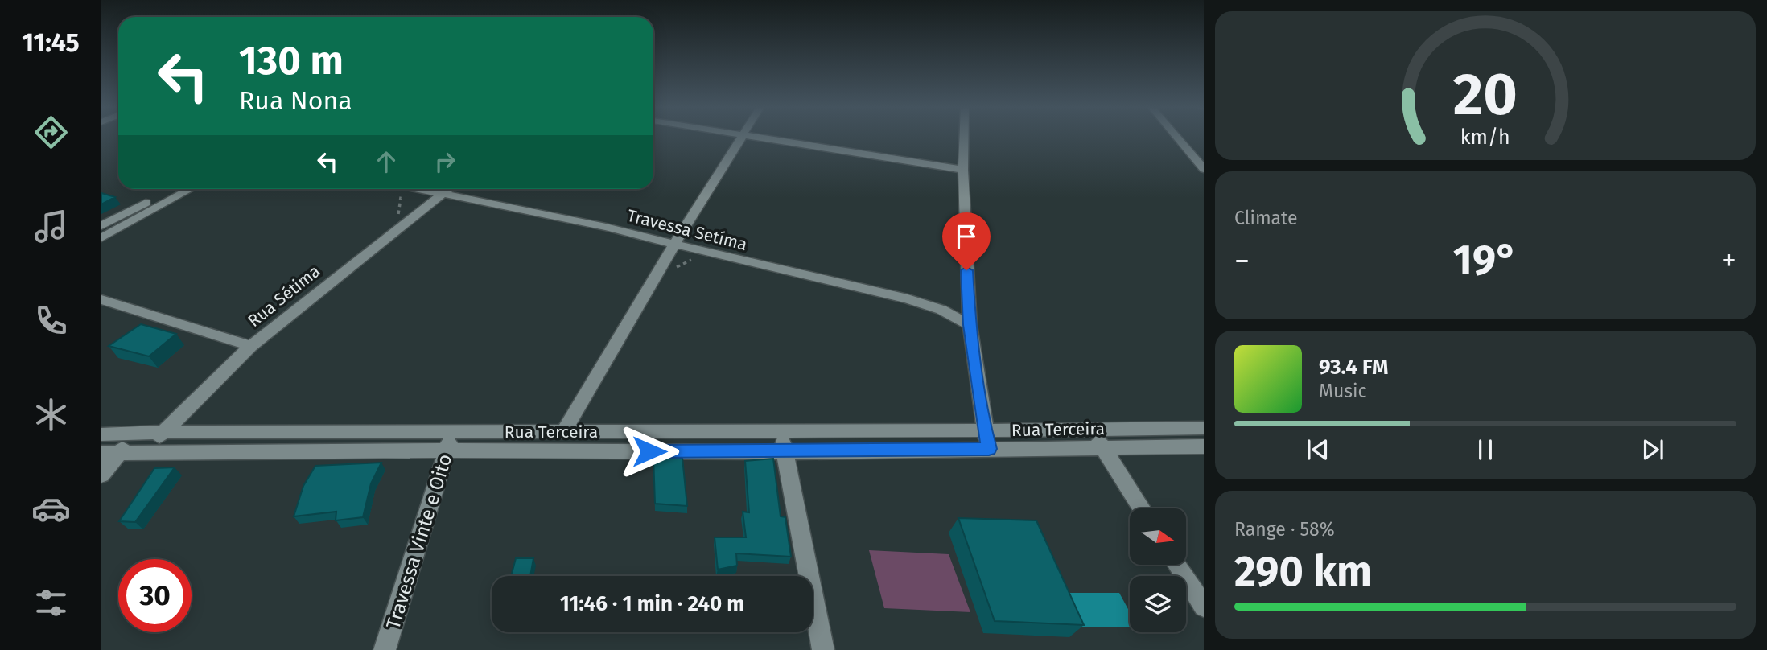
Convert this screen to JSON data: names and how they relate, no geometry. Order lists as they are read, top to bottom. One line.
{"streets":{"street":["Travessa Setíma","Rua Sétima","Rua Terceira","Travessa Vinte e Oito"]},"crossings":[["Travessa Setíma","Rua Sétima"],["Rua Sétima","Rua Terceira"],["Rua Terceira","Travessa Vinte e Oito"]],"north":"right","page":{"tabs":"11:45","turn":["130 m","Rua Nona"],"tile":["Climate",["Range · 58%","290 km"]],"heat":["−","19°","+"],"song":["93.4 FM","Music"],"limit":"30","trip":"11:46 · 1 min · 240 m","gauge":["20","km/h"]}}
